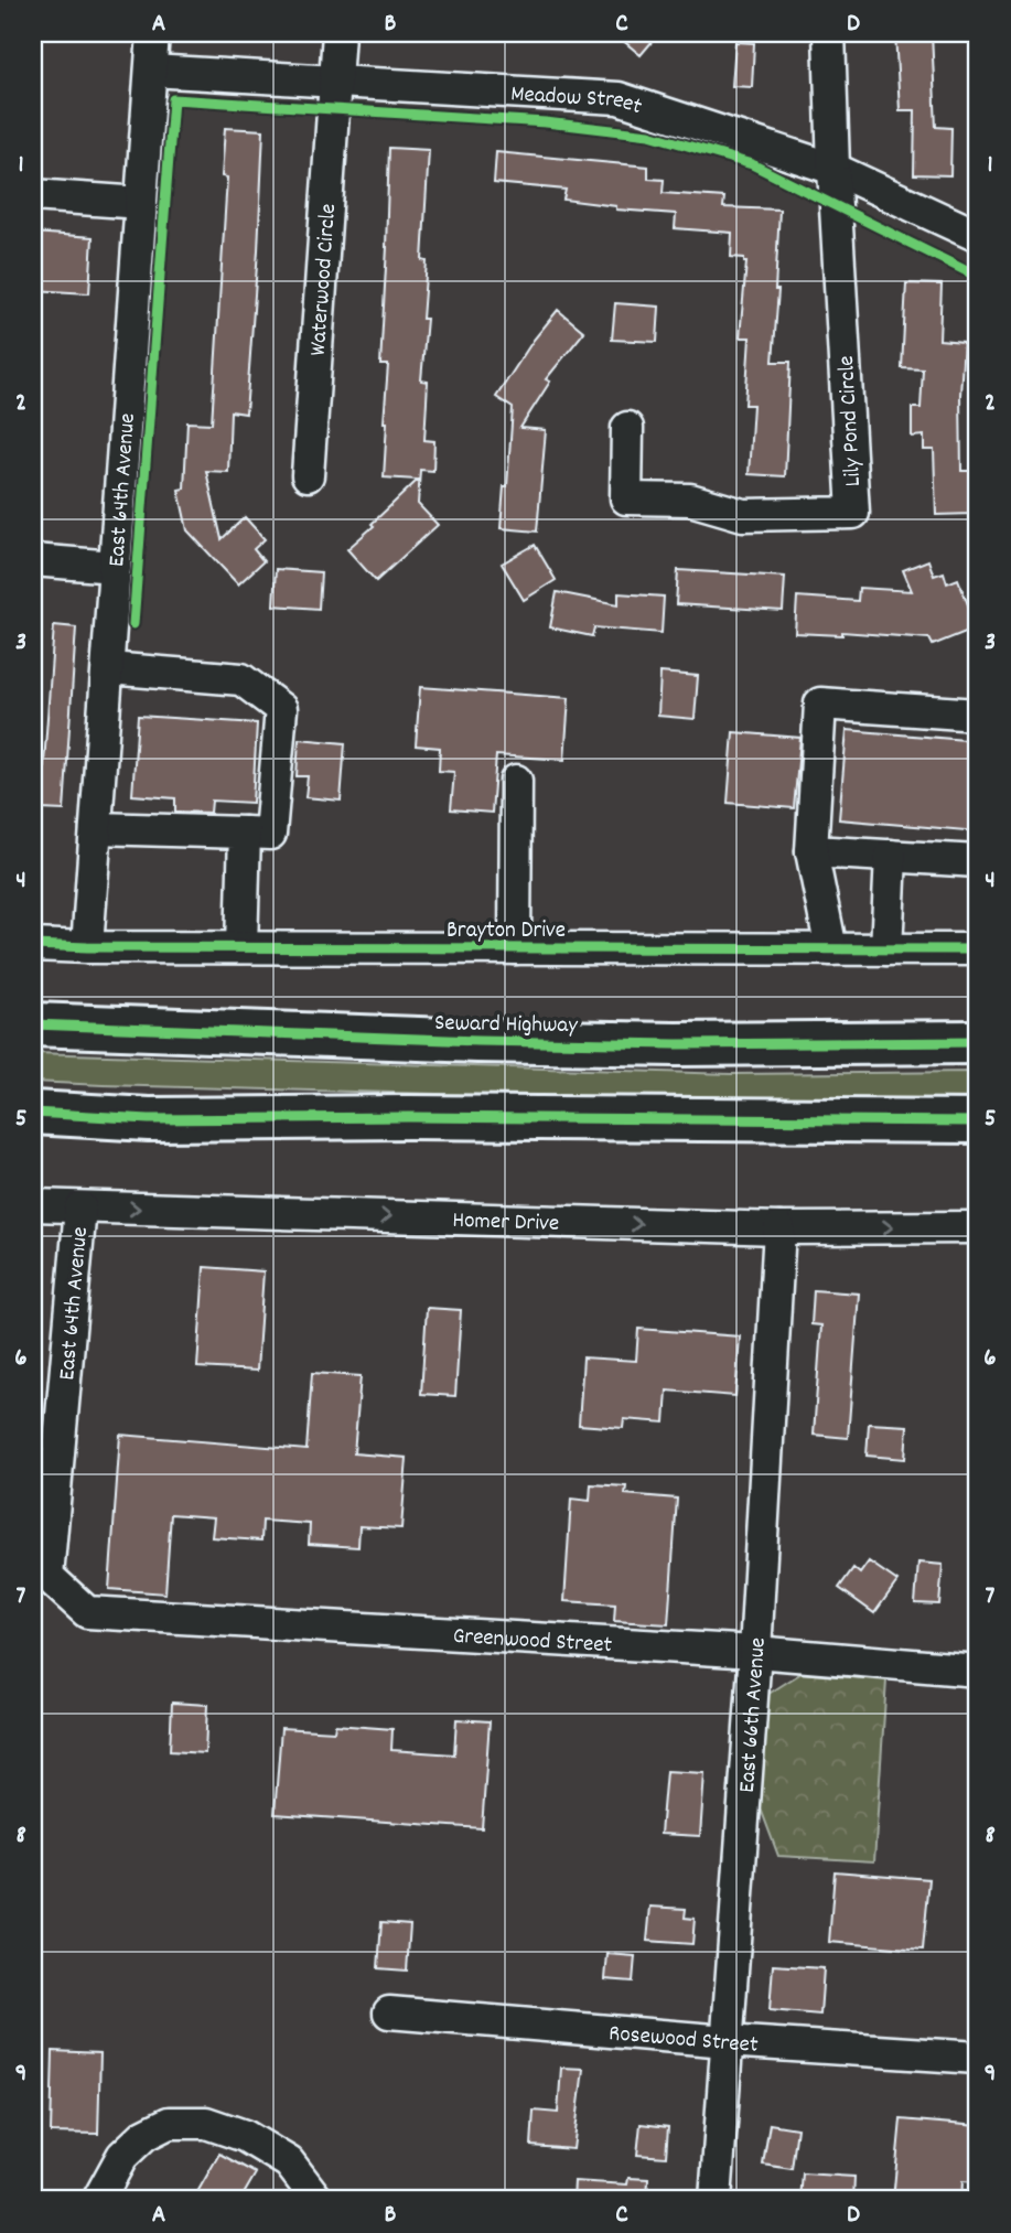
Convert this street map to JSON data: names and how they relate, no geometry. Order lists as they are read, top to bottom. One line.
{"streets":{"highway":["Seward Highway"],"street":["Meadow Street","Waterwood Circle","Lily Pond Circle","East 64th Avenue","Brayton Drive","Homer Drive","Greenwood Street","East 66th Avenue","Rosewood Street"]},"crossings":[["Meadow Street","Waterwood Circle"],["Meadow Street","Lily Pond Circle"],["Meadow Street","East 64th Avenue"],["East 64th Avenue","Brayton Drive"],["East 64th Avenue","Homer Drive"],["East 64th Avenue","Greenwood Street"],["Homer Drive","East 66th Avenue"],["Greenwood Street","East 66th Avenue"],["East 66th Avenue","Rosewood Street"]],"one_way":["Homer Drive"],"grid":{"columns":["A","B","C","D"],"rows":["1","2","3","4","5","6","7","8","9"]}}
